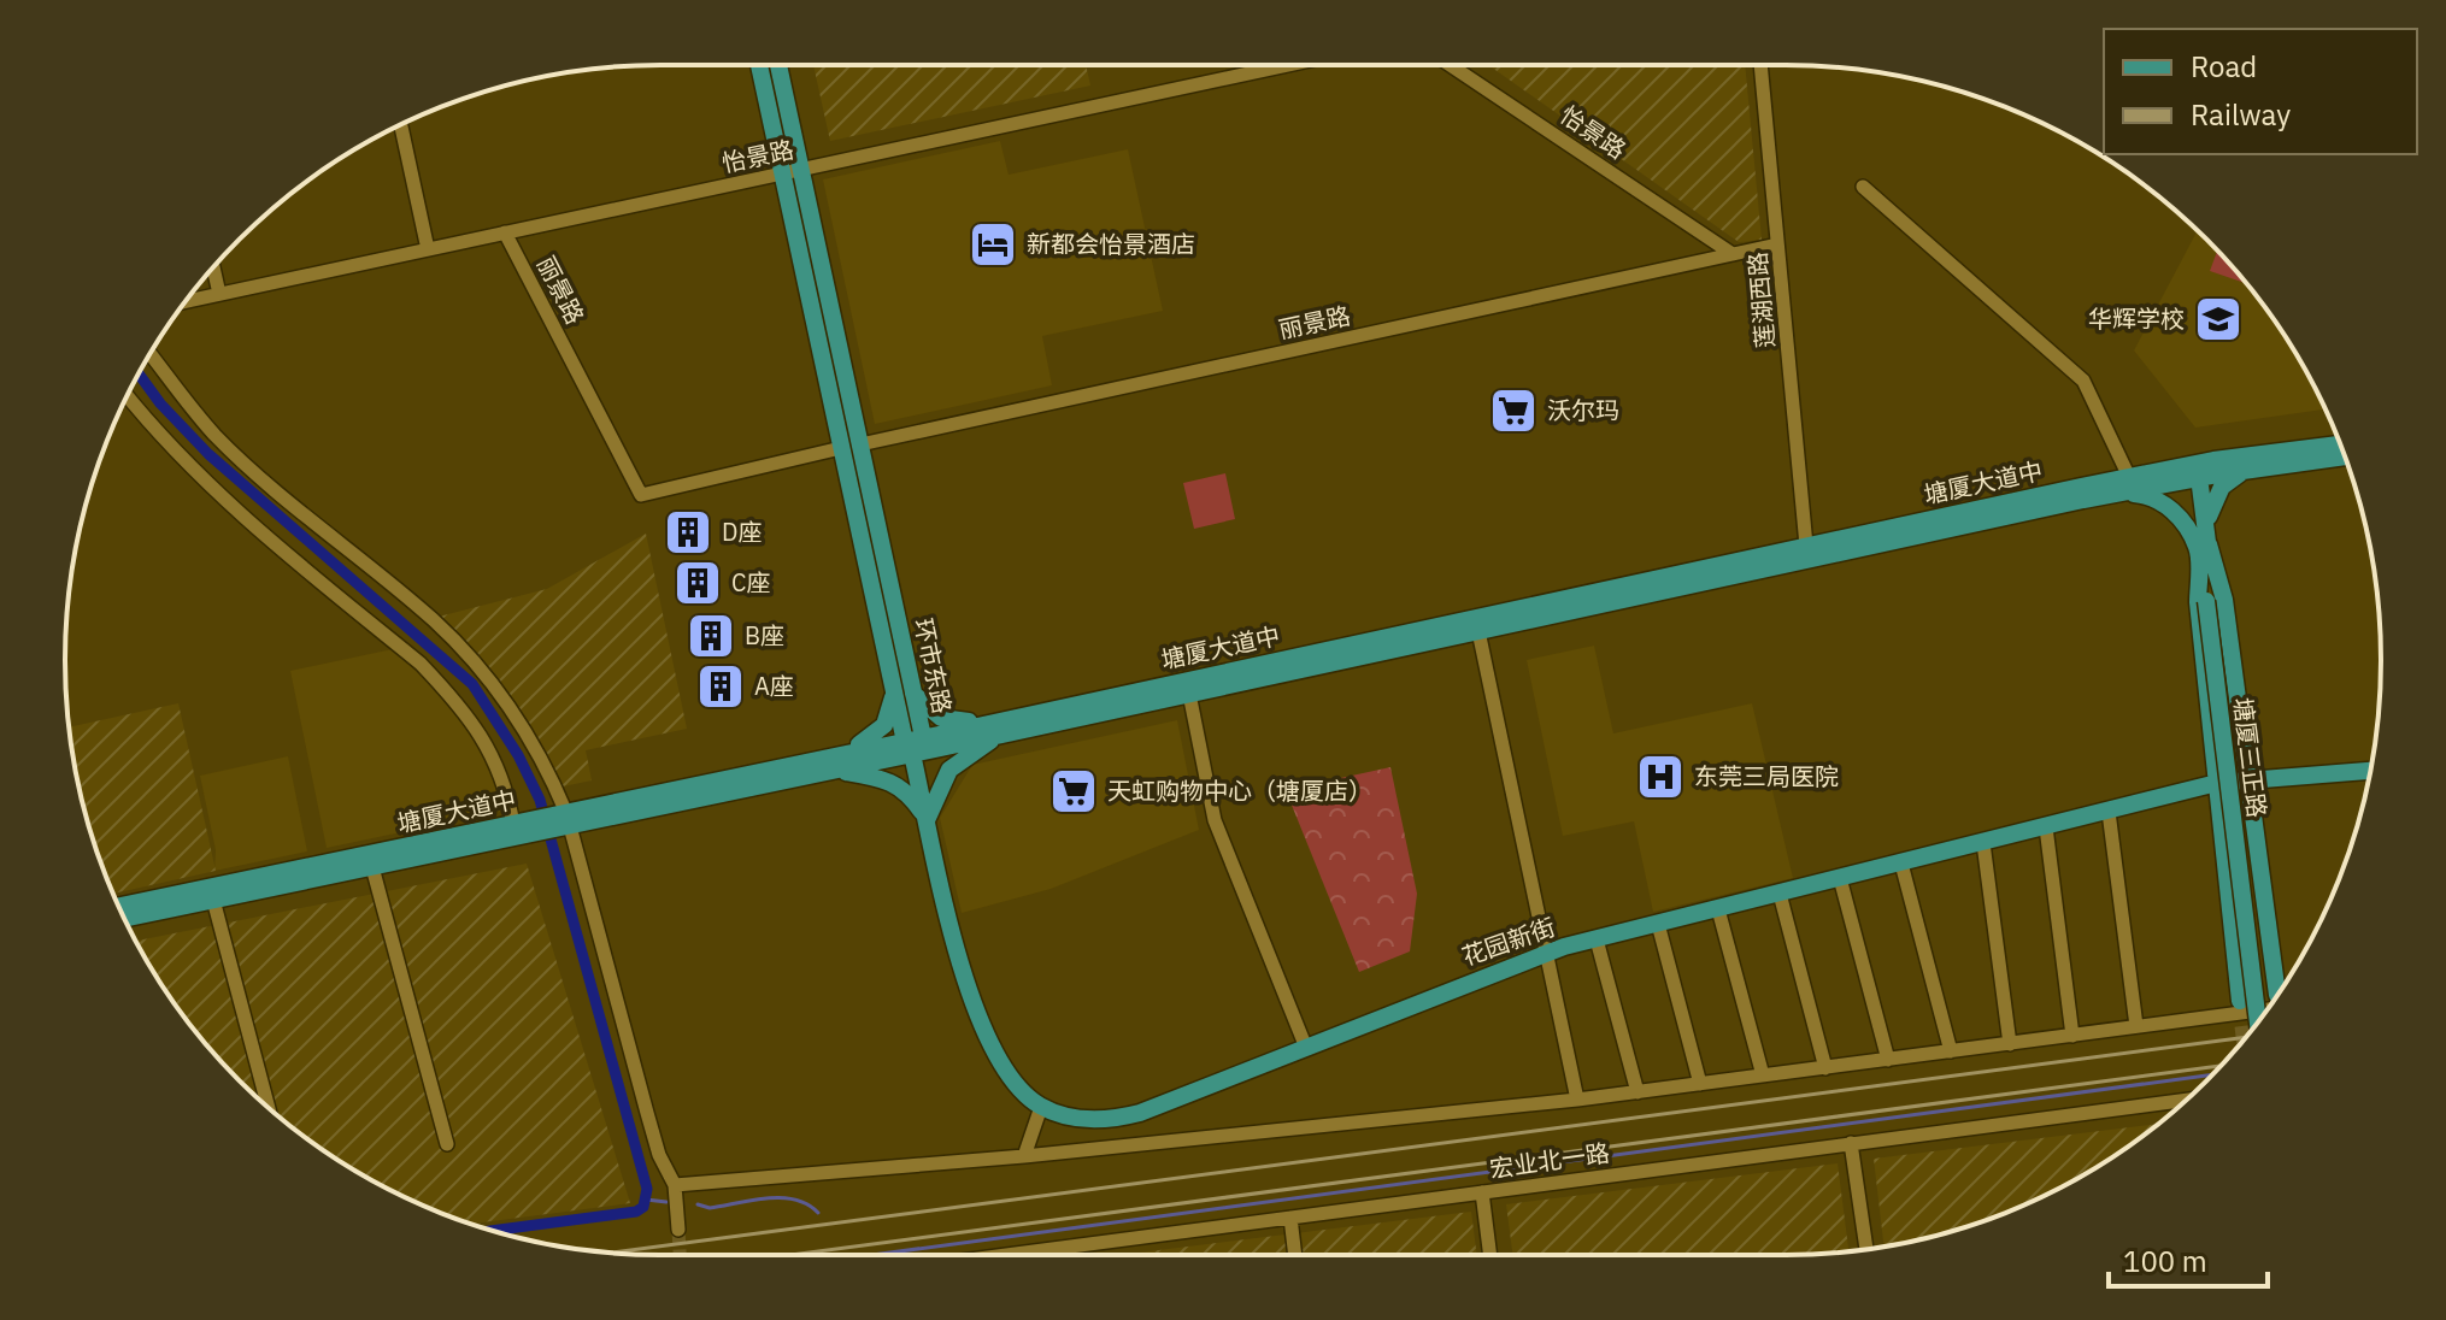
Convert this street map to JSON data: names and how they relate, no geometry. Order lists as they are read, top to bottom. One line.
{"streets":{"main road":["塘厦大道中","环市东路","塘厦三正路","花园新街"],"street":["怡景路","丽景路","莲湖西路","宏业北一路"]},"crossings":[["怡景路","丽景路"],["怡景路","环市东路"],["丽景路","莲湖西路"],["丽景路","环市东路"],["莲湖西路","塘厦大道中"],["塘厦大道中","环市东路"],["塘厦大道中","塘厦三正路"]],"places":{"hotel":["新都会怡景酒店"],"school or university":["华辉学校"],"supermarket":["沃尔玛","天虹购物中心（塘厦店）"],"building":["D座","C座","B座","A座"],"hospital":["东莞三局医院"]},"legend":["Road","Railway"],"scale_bar":"100 m"}
